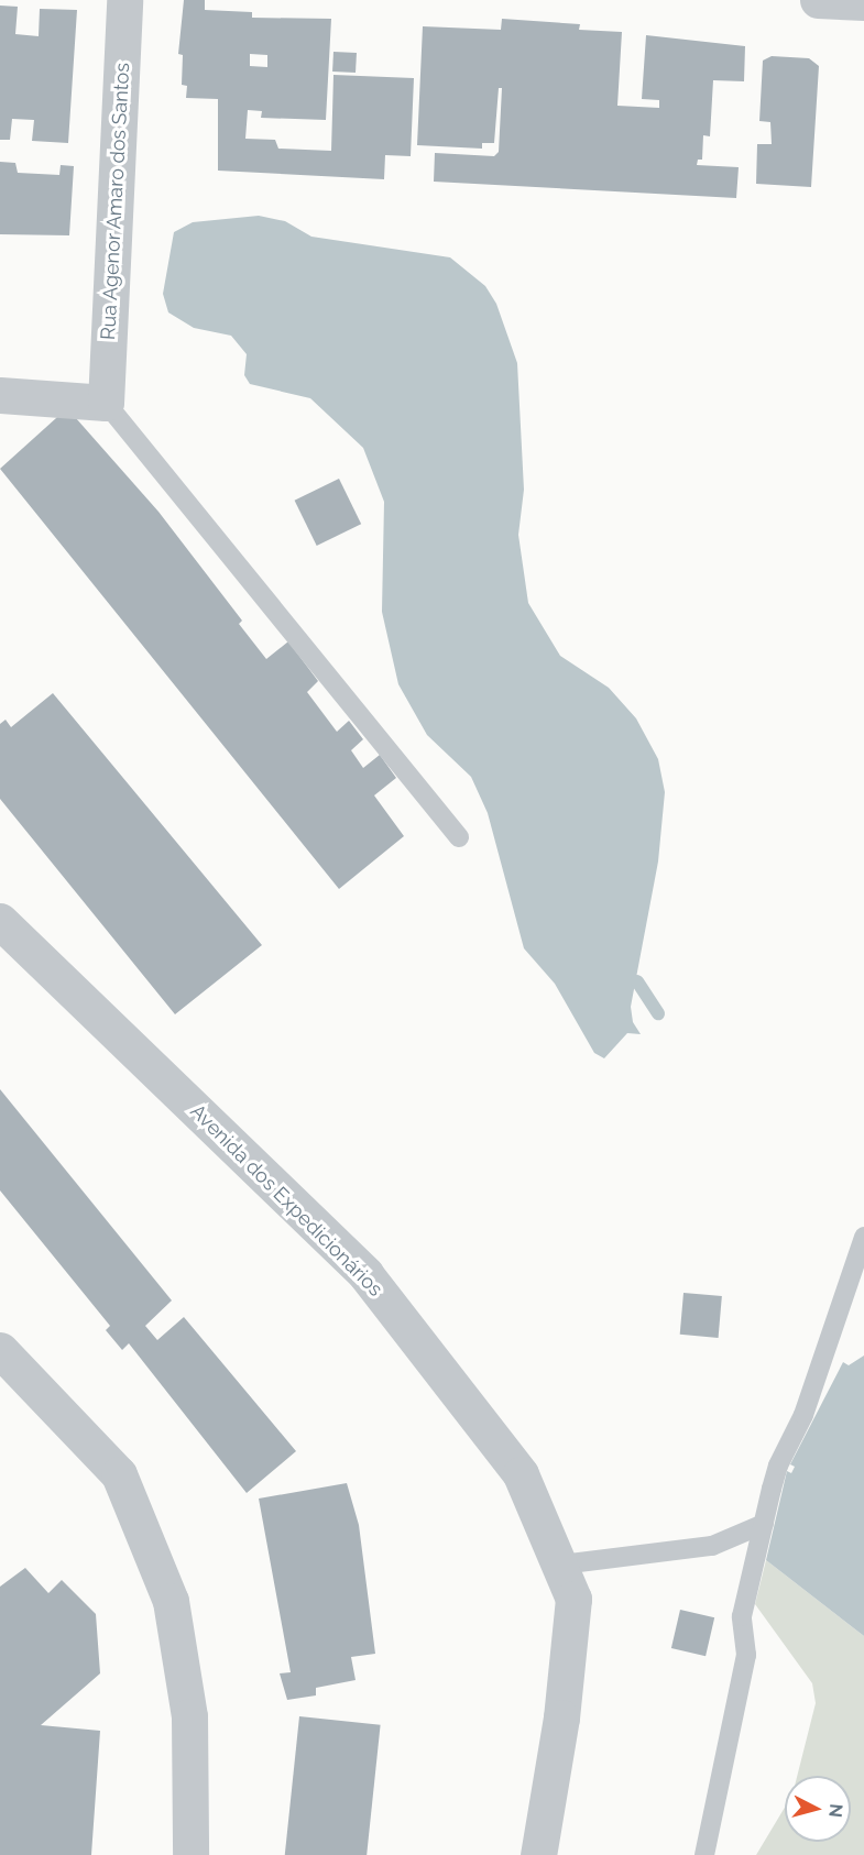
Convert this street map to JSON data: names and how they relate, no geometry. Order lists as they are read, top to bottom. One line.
{"streets":{"street":["Rua Agenor Amaro dos Santos","Avenida dos Expedicionários"]},"north":"right"}
